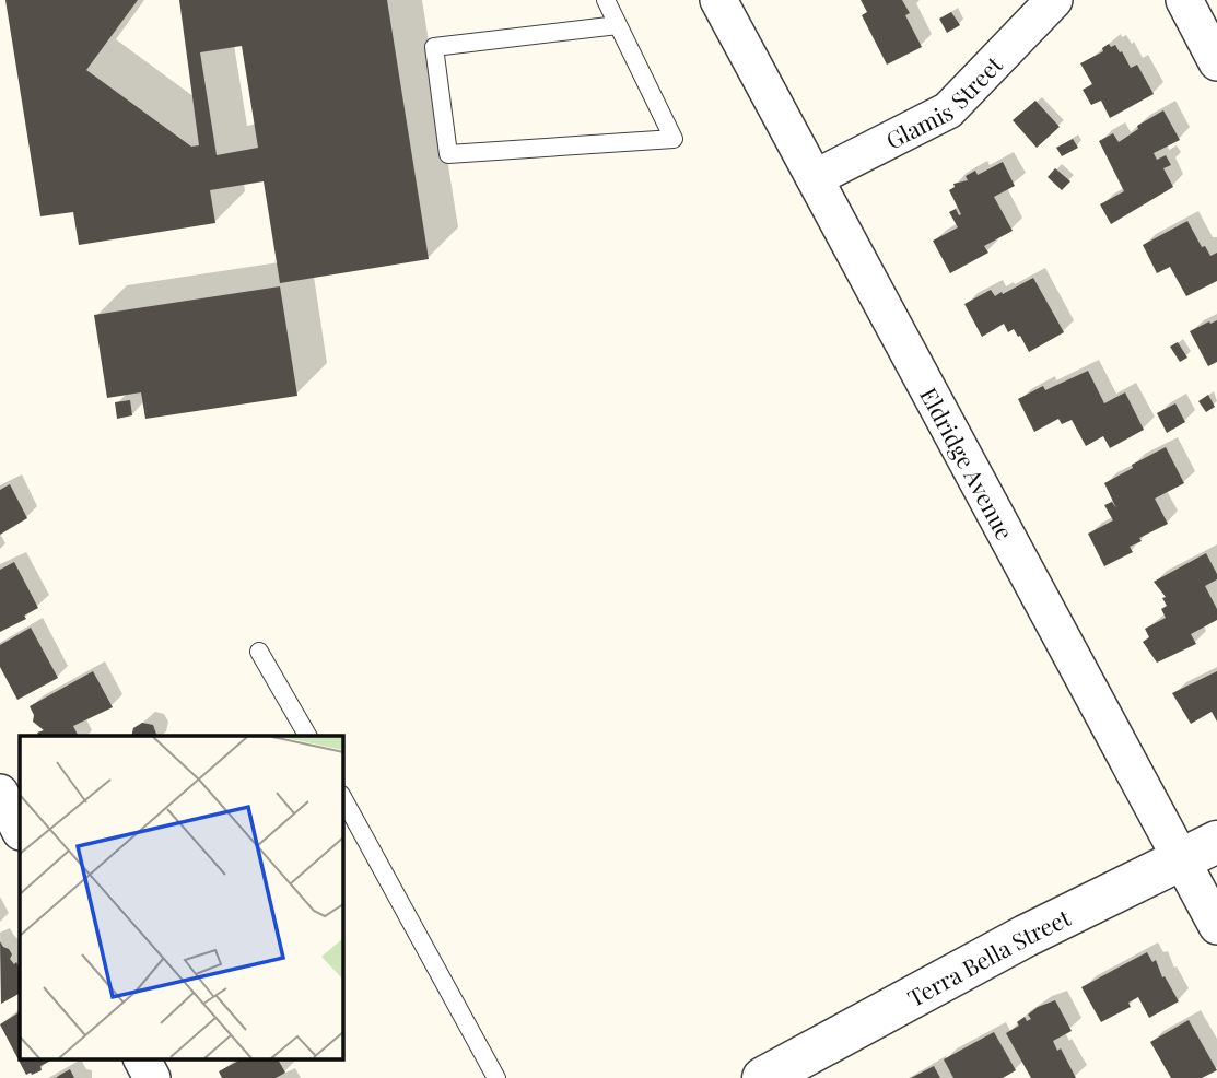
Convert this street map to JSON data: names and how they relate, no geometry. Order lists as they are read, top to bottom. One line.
{"streets":{"street":["Glamis Street","Eldridge Avenue","Terra Bella Street"]},"crossings":[["Glamis Street","Eldridge Avenue"],["Eldridge Avenue","Terra Bella Street"]]}
